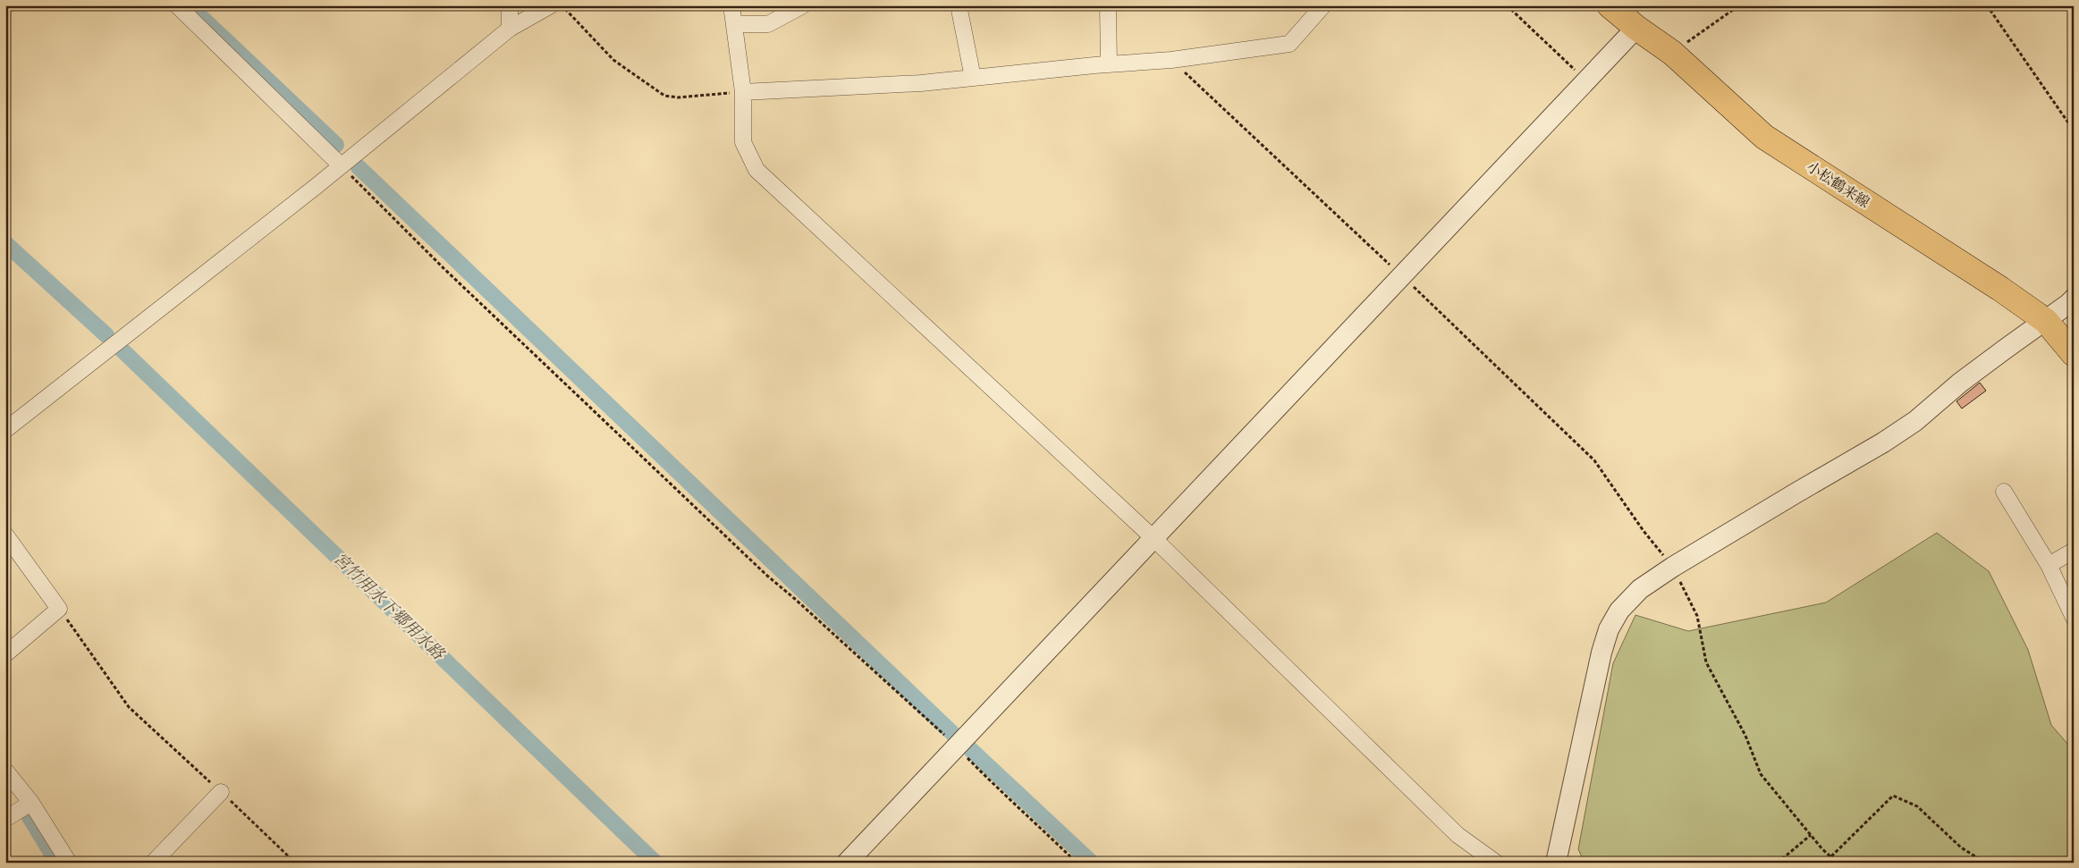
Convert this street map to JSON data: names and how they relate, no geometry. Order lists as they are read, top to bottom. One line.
{"streets":{"main road":["小松鶴来線"]},"water":["宮竹用水下郷用水路"]}
